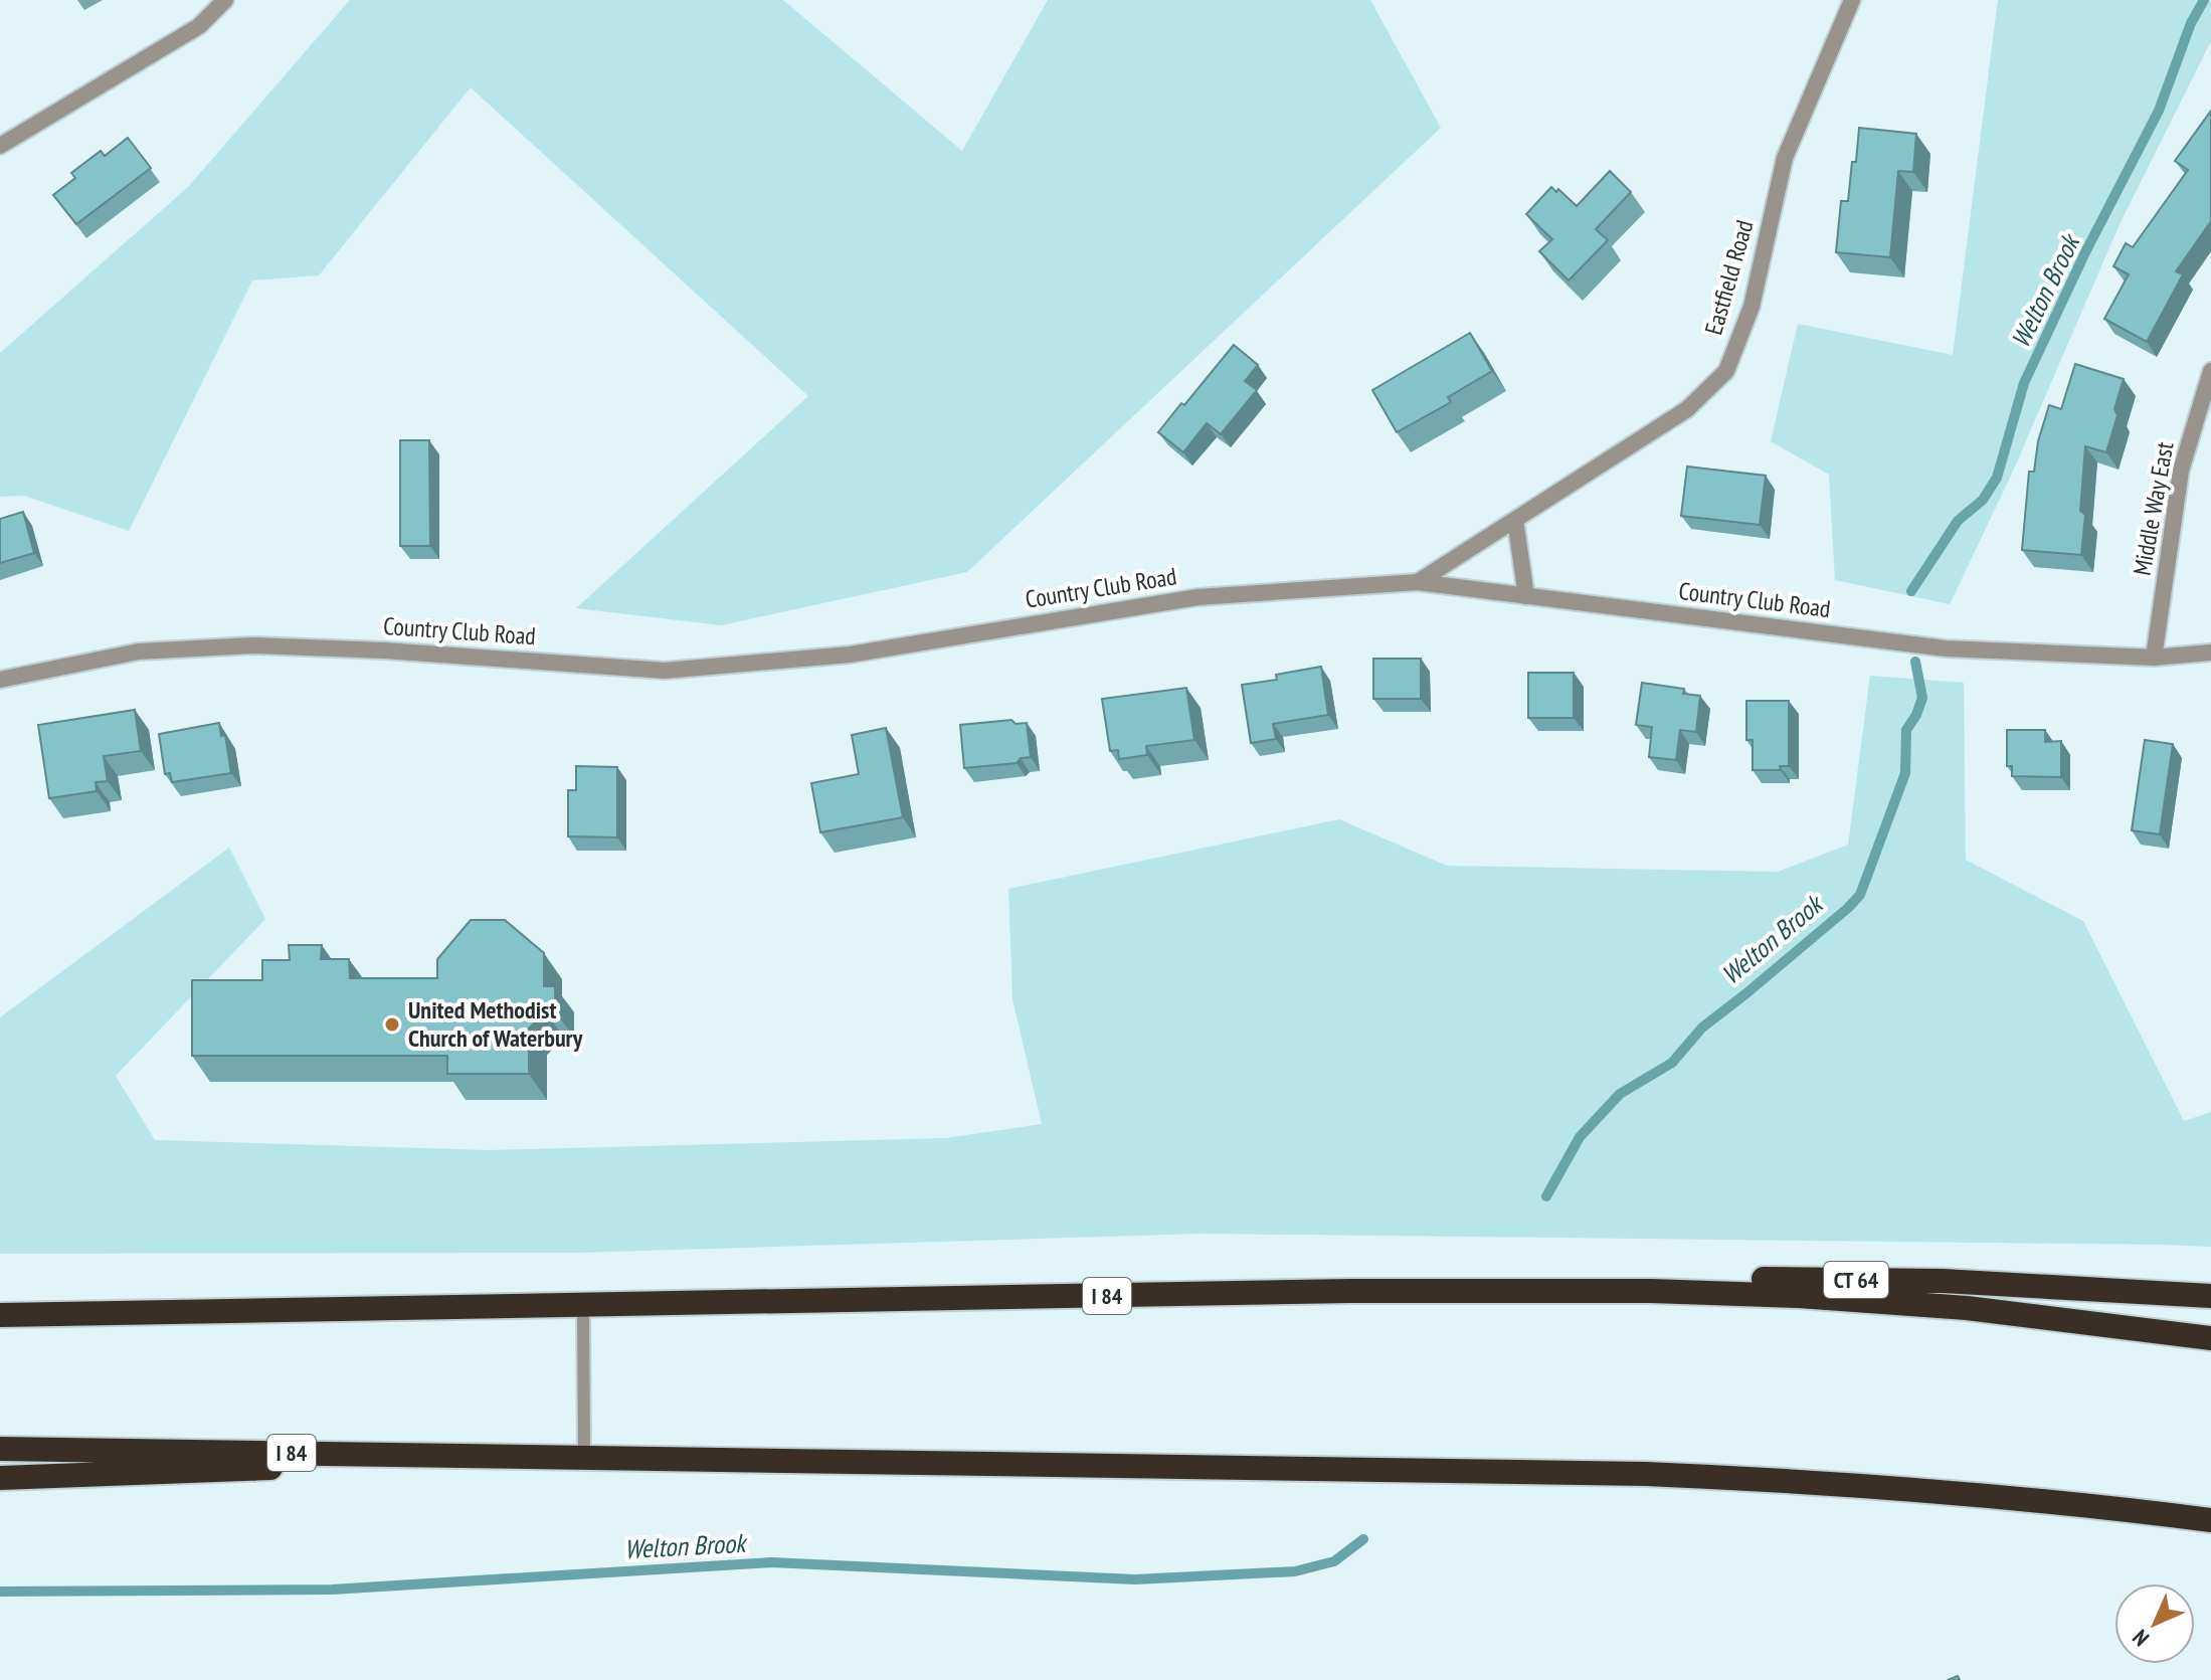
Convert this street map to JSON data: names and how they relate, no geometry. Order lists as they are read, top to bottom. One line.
{"streets":{"highway":["CT 64","I 84"],"street":["Eastfield Road","Middle Way East","Country Club Road"]},"crossings":[["Eastfield Road","Country Club Road"],["Middle Way East","Country Club Road"],["CT 64","I 84"]],"water":["Welton Brook"],"places":["United Methodist Church of Waterbury"],"north":"bottom left"}
